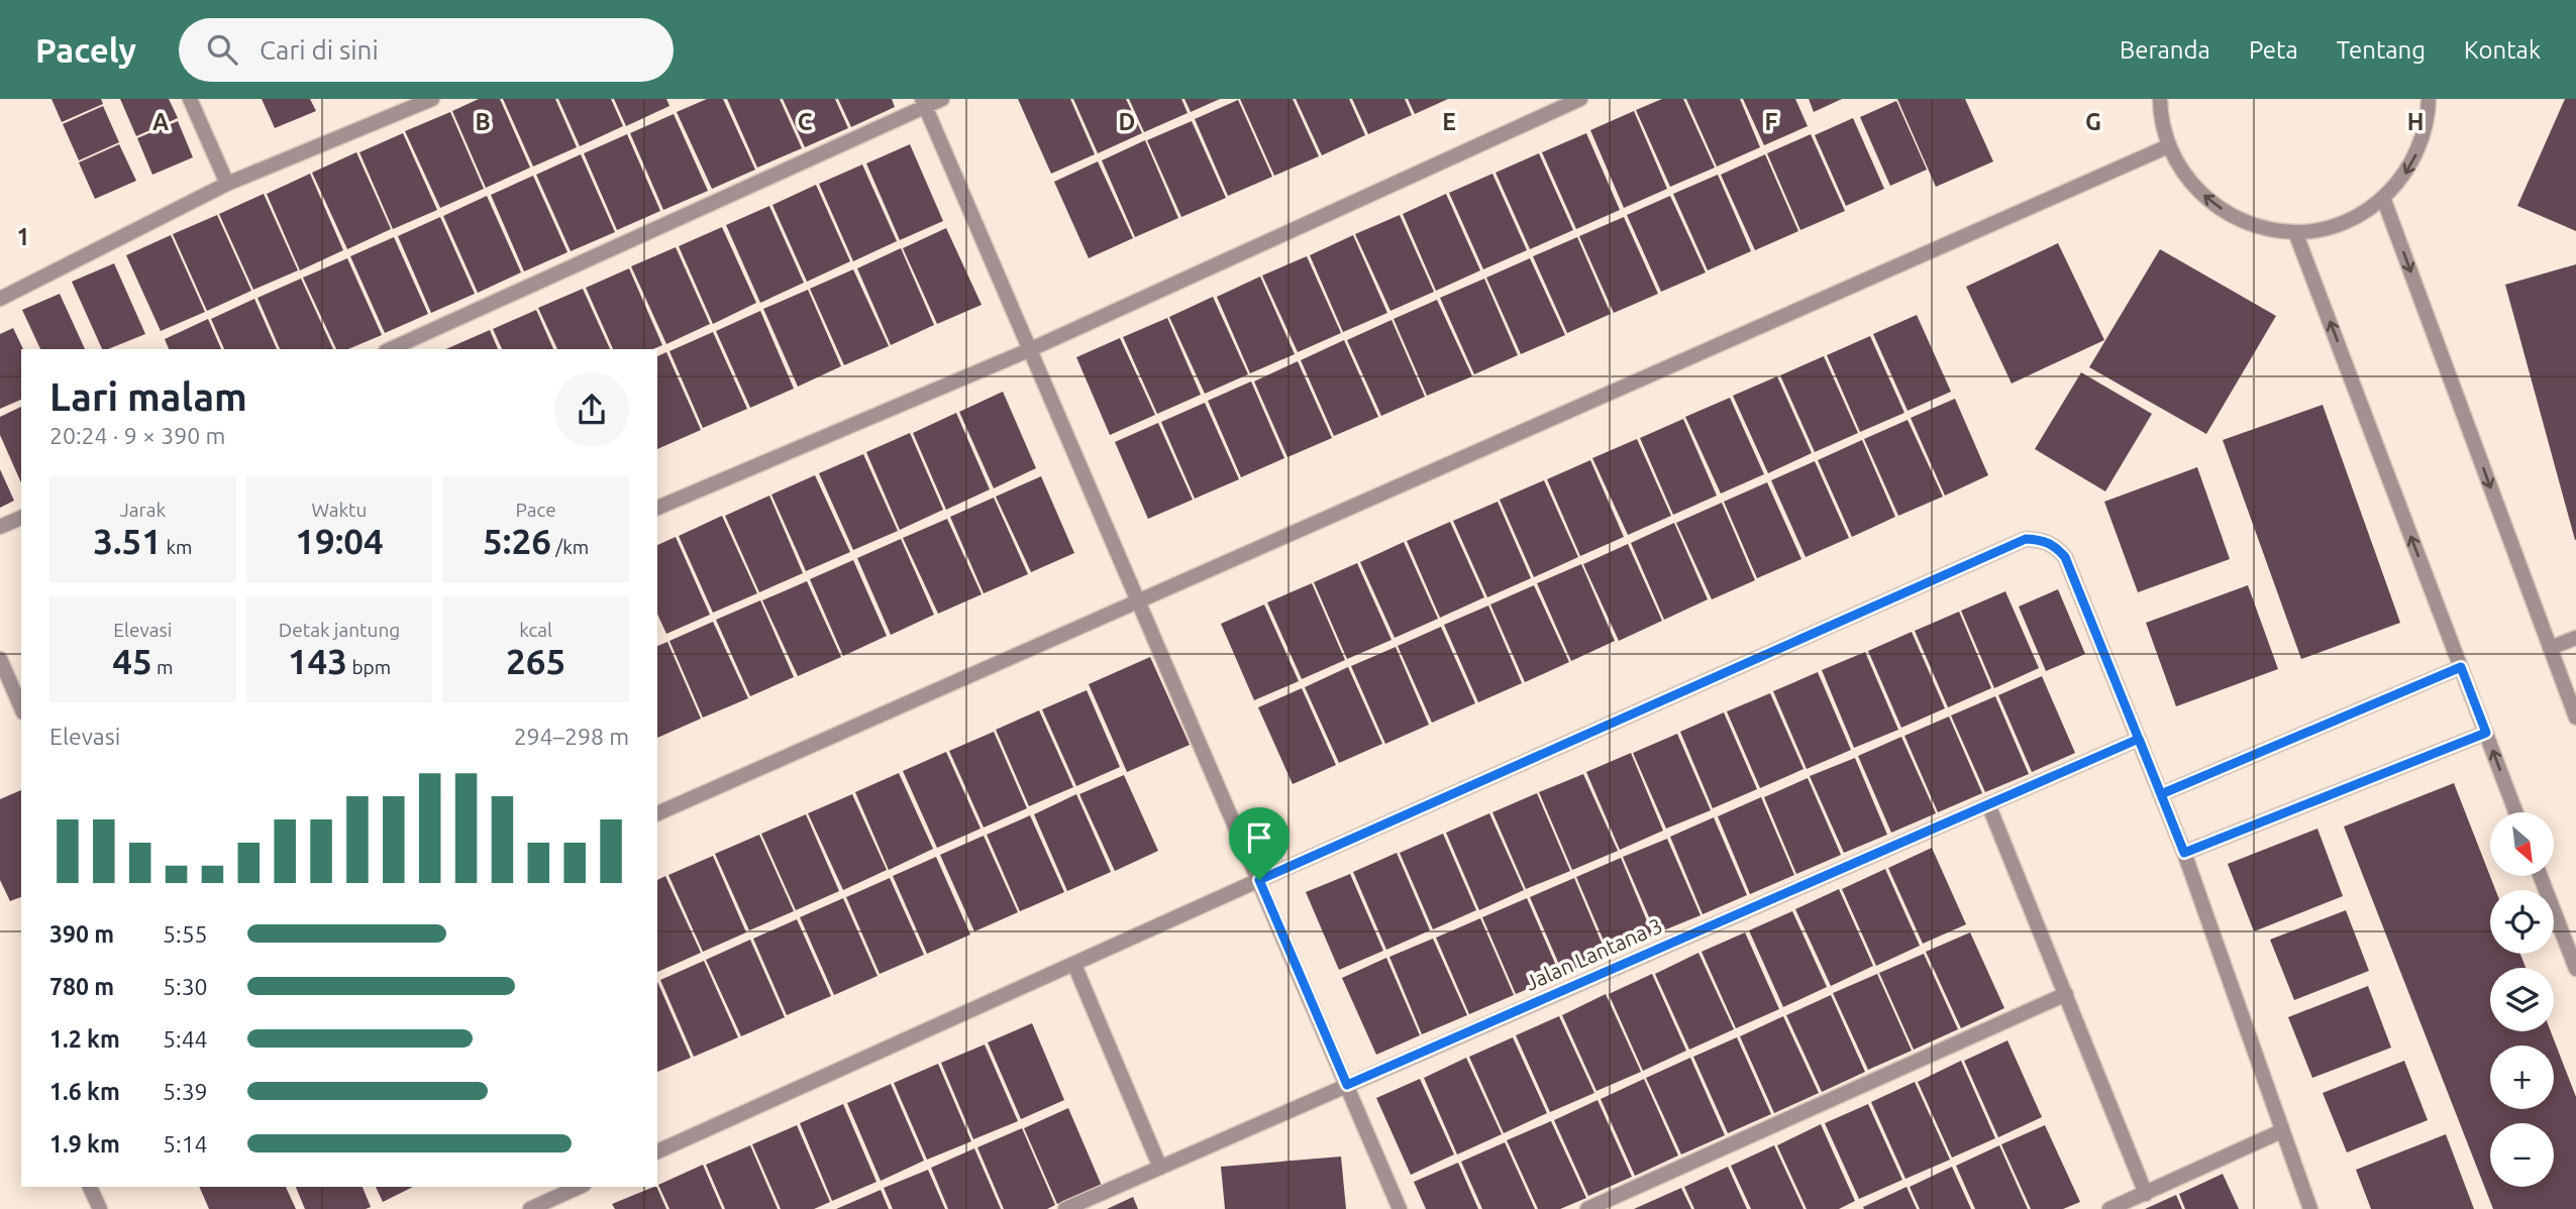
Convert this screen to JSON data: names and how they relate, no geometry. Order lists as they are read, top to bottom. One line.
{"streets":{"street":["Jalan Lantana 3"]},"north":"bottom right","page":{"header":"Pacely","search":"Cari di sini","nav":["Beranda","Peta","Tentang","Kontak"],"heading":["Lari malam","20:24 · 9 × 390 m"],"stats":[["Jarak","3.51 km"],["Waktu","19:04"],["Pace","5:26 /km"],["Elevasi","45 m"],["Detak jantung","143 bpm"],["kcal","265"]],"chart":["Elevasi","294–298 m"],"map_buttons":["+","−"],"list":[{"name":"390 m","note":"5:55"},{"name":"780 m","note":"5:30"},{"name":"1.2 km","note":"5:44"},{"name":"1.6 km","note":"5:39"},{"name":"1.9 km","note":"5:14"}]},"grid":{"columns":["A","B","C","D","E","F","G","H"],"rows":["1"]}}
